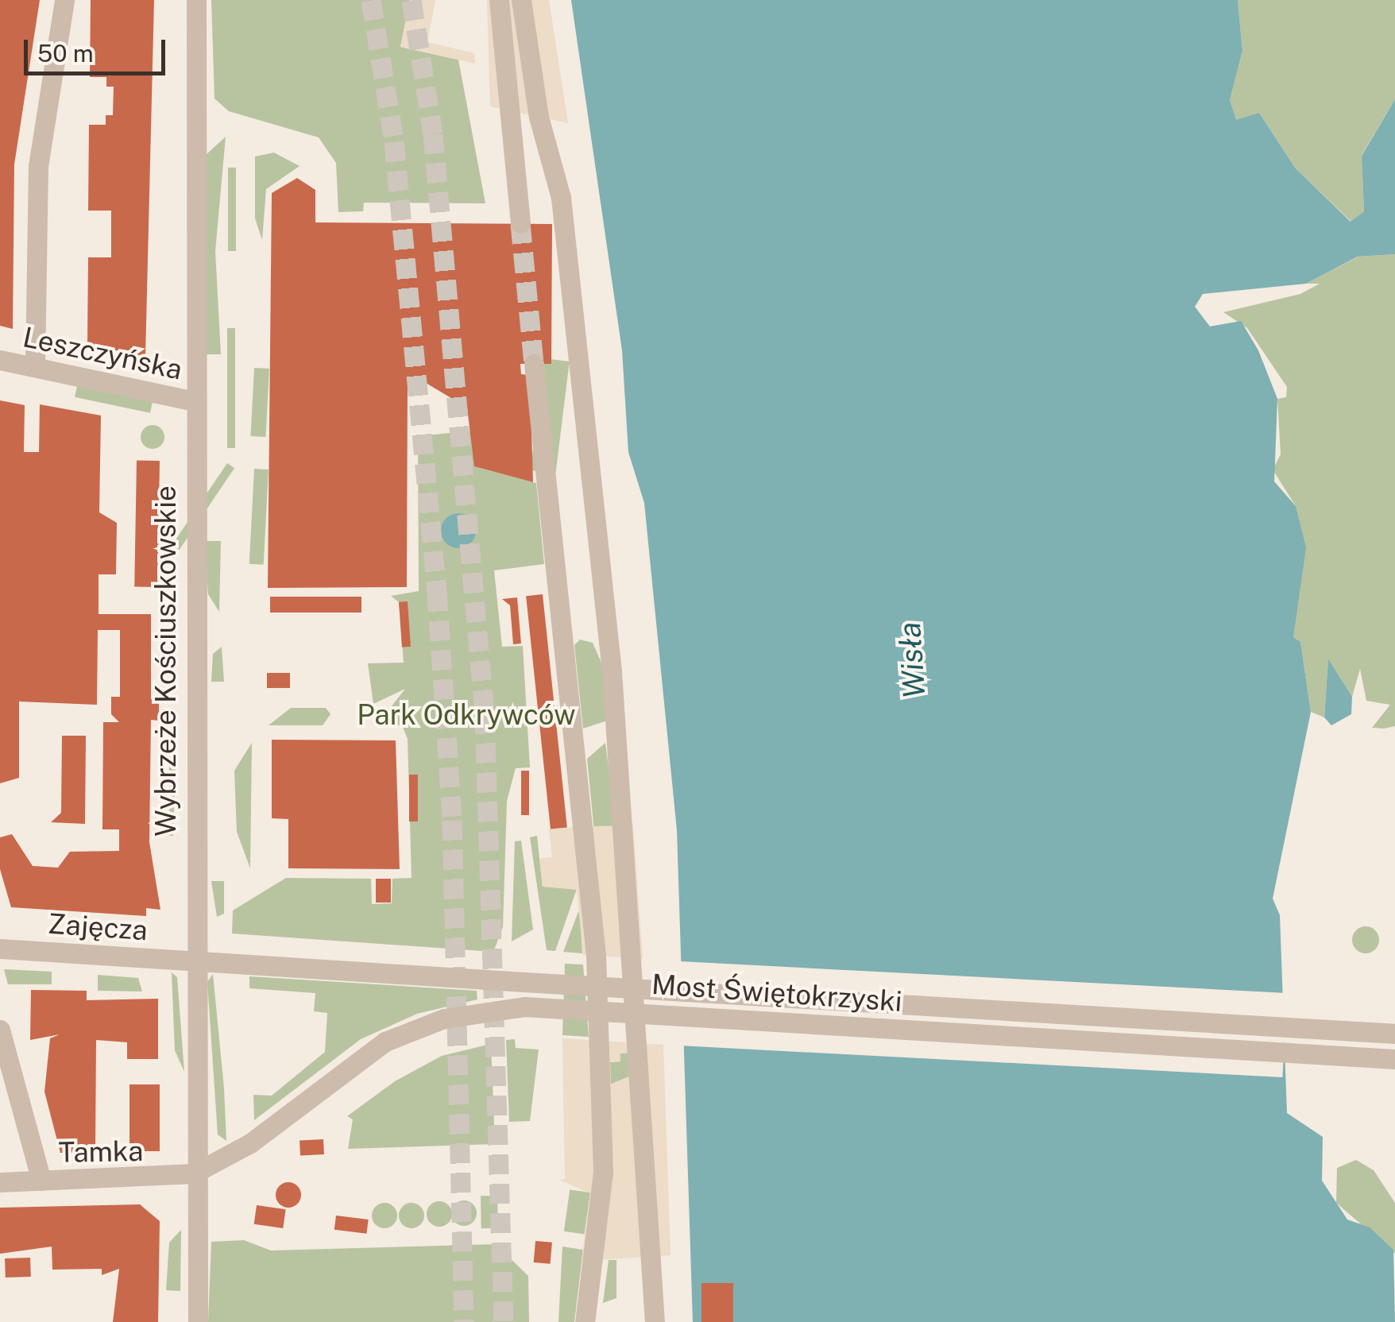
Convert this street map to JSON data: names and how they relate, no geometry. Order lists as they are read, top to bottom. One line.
{"streets":{"street":["Leszczyńska","Wybrzeże Kościuszkowskie","Zajęcza","Most Świętokrzyski","Tamka"]},"crossings":[["Leszczyńska","Wybrzeże Kościuszkowskie"],["Wybrzeże Kościuszkowskie","Zajęcza"],["Wybrzeże Kościuszkowskie","Most Świętokrzyski"],["Wybrzeże Kościuszkowskie","Tamka"],["Zajęcza","Most Świętokrzyski"],["Most Świętokrzyski","Tamka"]],"water":["Wisła"],"parks":["Park Odkrywców"],"scale_bar":"50 m"}
